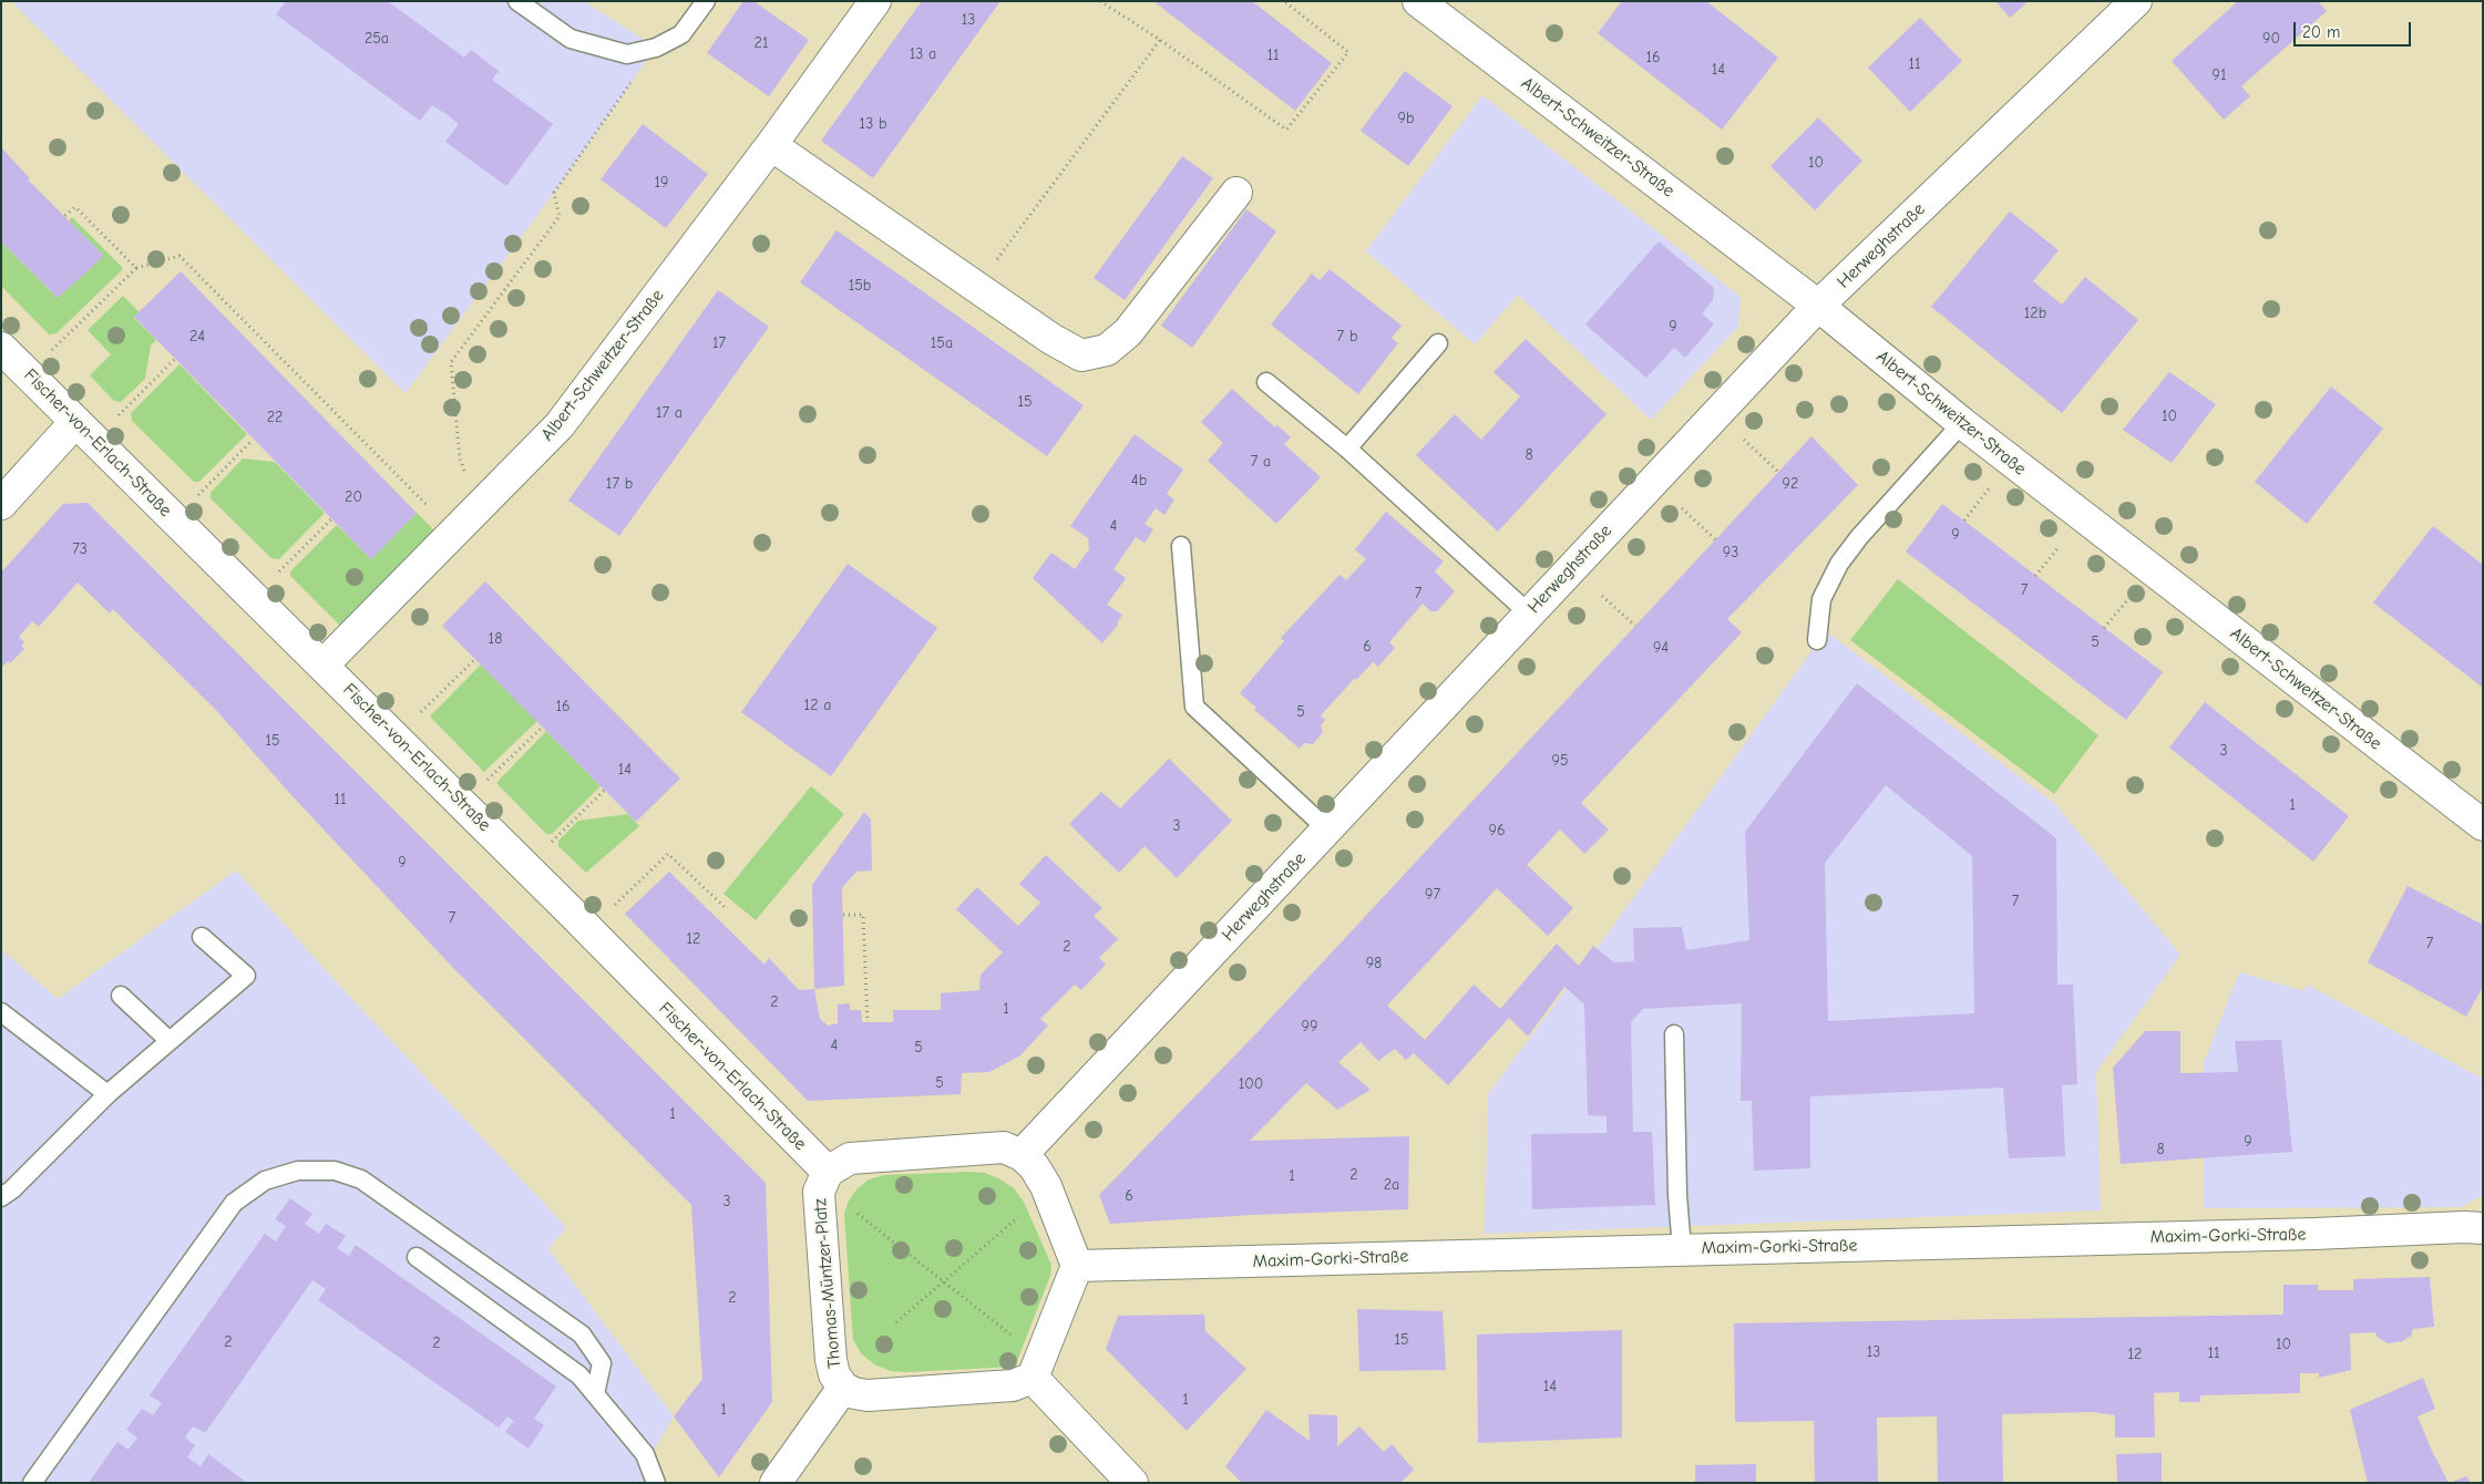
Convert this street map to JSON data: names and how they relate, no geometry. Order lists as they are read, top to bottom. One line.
{"streets":{"street":["Albert-Schweitzer-Straße","Herweghstraße","Fischer-von-Erlach-Straße","Maxim-Gorki-Straße","Thomas-Müntzer-Platz"]},"crossings":[["Albert-Schweitzer-Straße","Herweghstraße"],["Albert-Schweitzer-Straße","Fischer-von-Erlach-Straße"],["Herweghstraße","Thomas-Müntzer-Platz"],["Fischer-von-Erlach-Straße","Thomas-Müntzer-Platz"]],"house_numbers":["13","25a","90","21","13 a","11","16","11","14","91","9b","13 b","10","19","15b","12b","9","24","7 b","17","15a","15","17 a","10","22","8","7 a","4b","17 b","92","20","4","9","73","93","7","7","18","5","6","94","12 a","16","5","15","3","95","14","11","1","3","96","9","97","7","7","12","7","2","98","2","1","99","4","5","5","100","1","9","8","2","1","2a","6","3","2","15","2","2","10","13","11","12","14","1","1"],"scale_bar":"20 m"}
